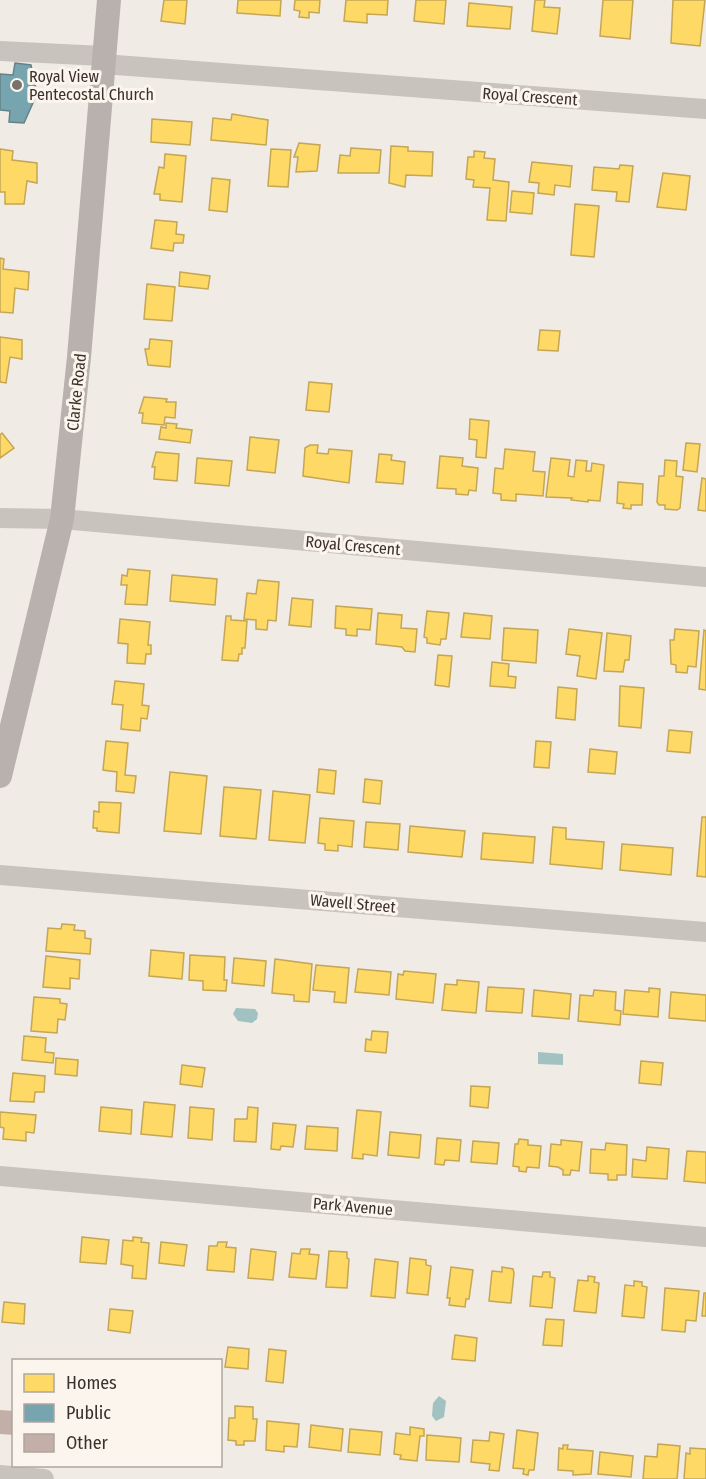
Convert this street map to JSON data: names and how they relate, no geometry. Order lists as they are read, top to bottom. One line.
{"streets":{"main road":["Clarke Road"],"street":["Royal Crescent","Wavell Street","Park Avenue"]},"crossings":[["Royal Crescent","Clarke Road"]],"places":["Royal View Pentecostal Church"],"legend":["Homes","Public","Other"]}
